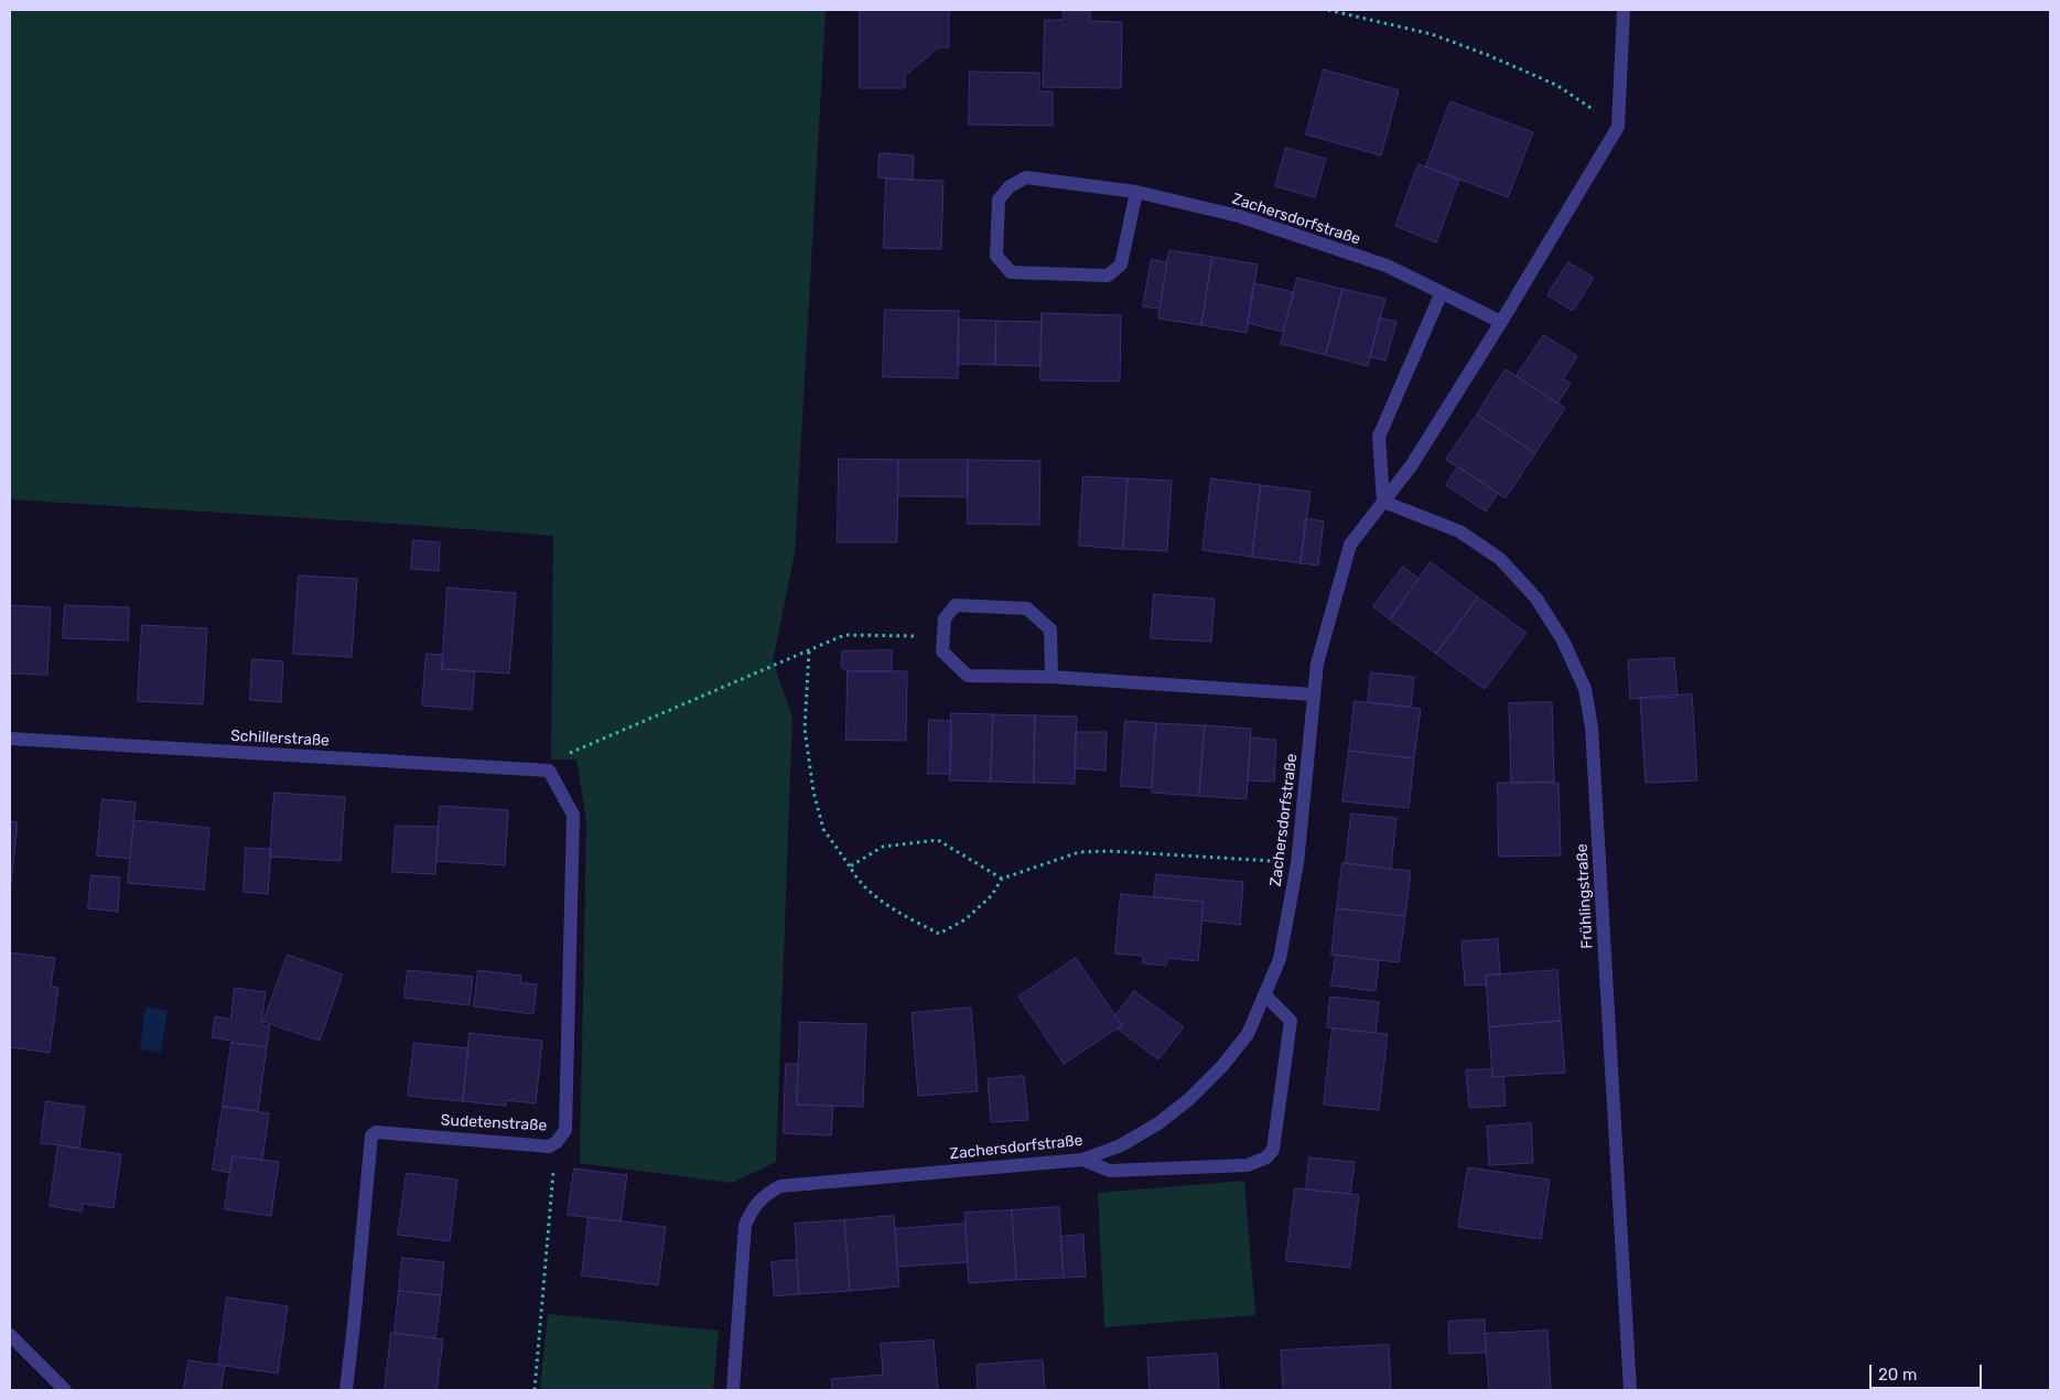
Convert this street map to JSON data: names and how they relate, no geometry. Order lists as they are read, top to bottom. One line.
{"streets":{"street":["Zachersdorfstraße","Schillerstraße","Frühlingstraße","Sudetenstraße"]},"crossings":[["Zachersdorfstraße","Frühlingstraße"],["Schillerstraße","Sudetenstraße"]],"scale_bar":"20 m"}
